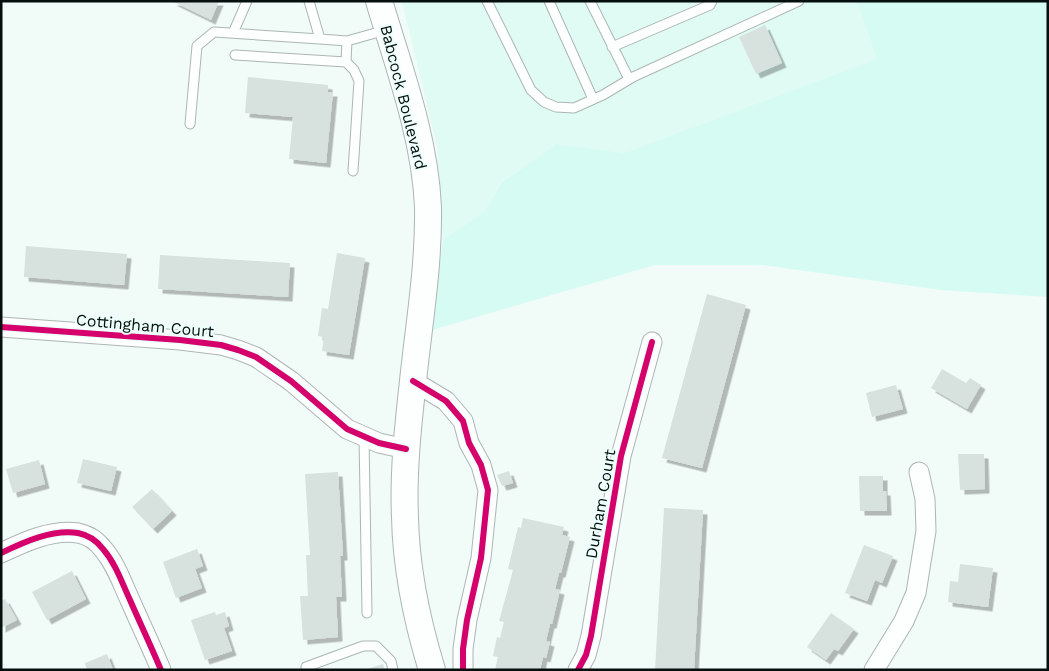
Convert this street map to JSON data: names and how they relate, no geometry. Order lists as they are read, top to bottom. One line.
{"streets":{"main road":["Babcock Boulevard"],"street":["Cottingham Court","Durham Court"]},"crossings":[["Babcock Boulevard","Cottingham Court"]]}
